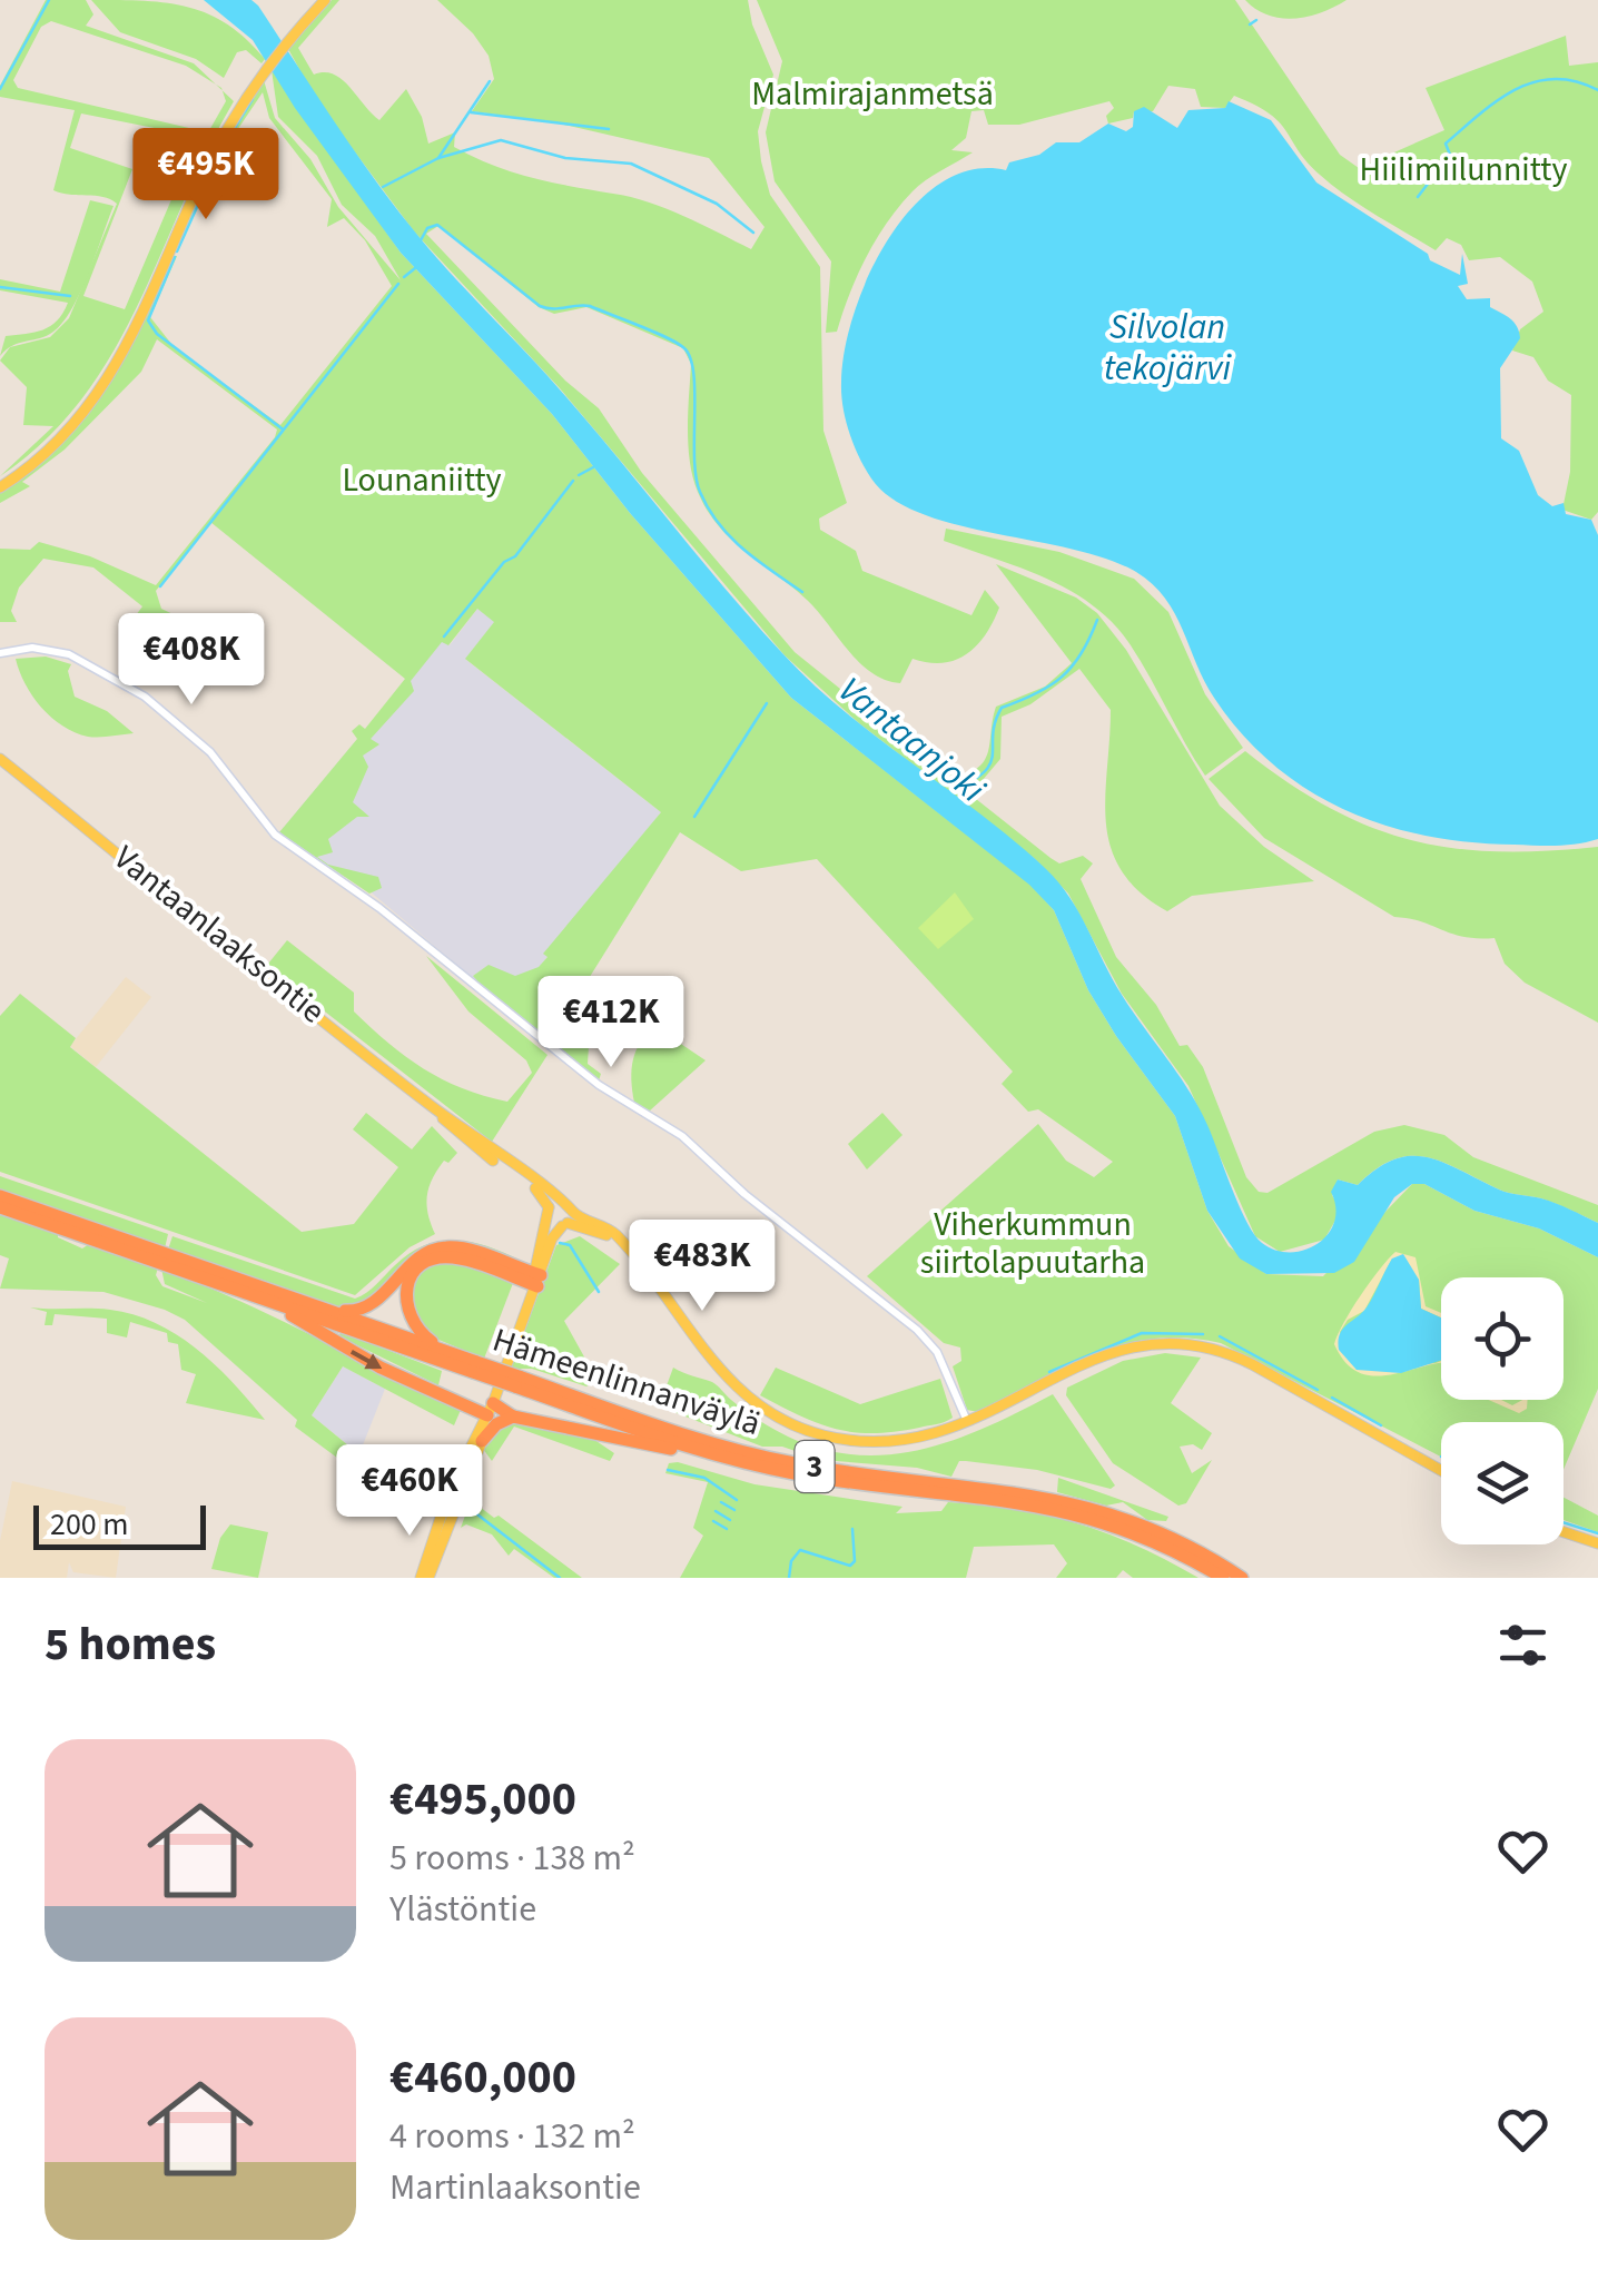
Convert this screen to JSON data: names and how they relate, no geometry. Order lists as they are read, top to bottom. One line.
{"streets":{"highway":["Hämeenlinnanväylä","3"],"main road":["Vantaanlaaksontie"]},"water":["Silvolan tekojärvi","Vantaanjoki"],"parks":["Malmirajanmetsä","Hiilimiilunnitty","Lounaniitty","Viherkummun siirtolapuutarha"],"scale_bar":"200 m","page":{"price":["€495K","€408K","€412K","€483K","€460K"],"scale":"200 m","heading":"5 homes","list":[{"name":"€495,000","note":"5 rooms · 138 m² · Ylästöntie"},{"name":"€460,000","note":"4 rooms · 132 m² · Martinlaaksontie"}]}}
